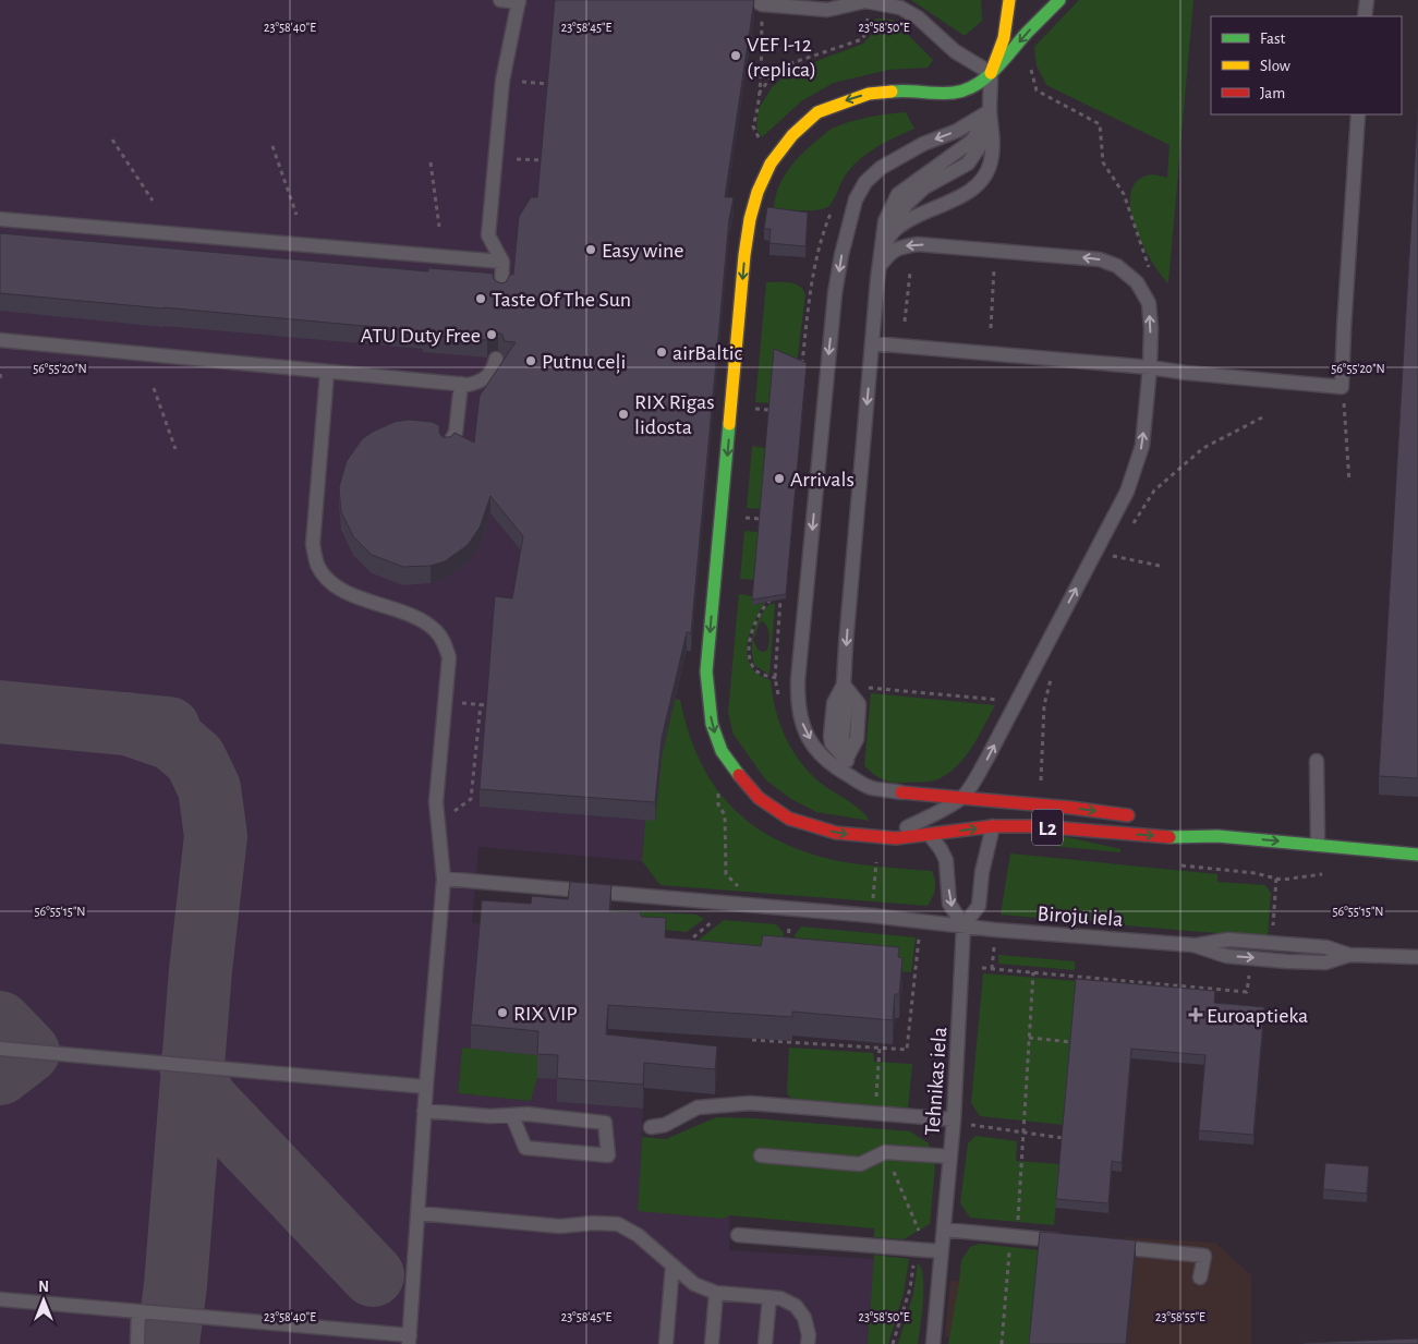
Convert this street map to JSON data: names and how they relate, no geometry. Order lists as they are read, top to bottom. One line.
{"streets":{"main road":["L2"],"lane":["Biroju iela","Tehnikas iela"]},"crossings":[["Biroju iela","Tehnikas iela"]],"places":{"other":["VEF I-12 (replica)","Easy wine","Taste Of The Sun","ATU Duty Free","airBaltic","Putnu ceļi","RIX Rīgas lidosta","Arrivals","RIX VIP"],"health":["Euroaptieka"]},"legend":["Fast","Slow","Jam"],"north":"top","coordinates":["23°58'40\"E","23°58'45\"E","23°58'50\"E","56°55'20\"N","56°55'15\"N","23°58'55\"E"]}
